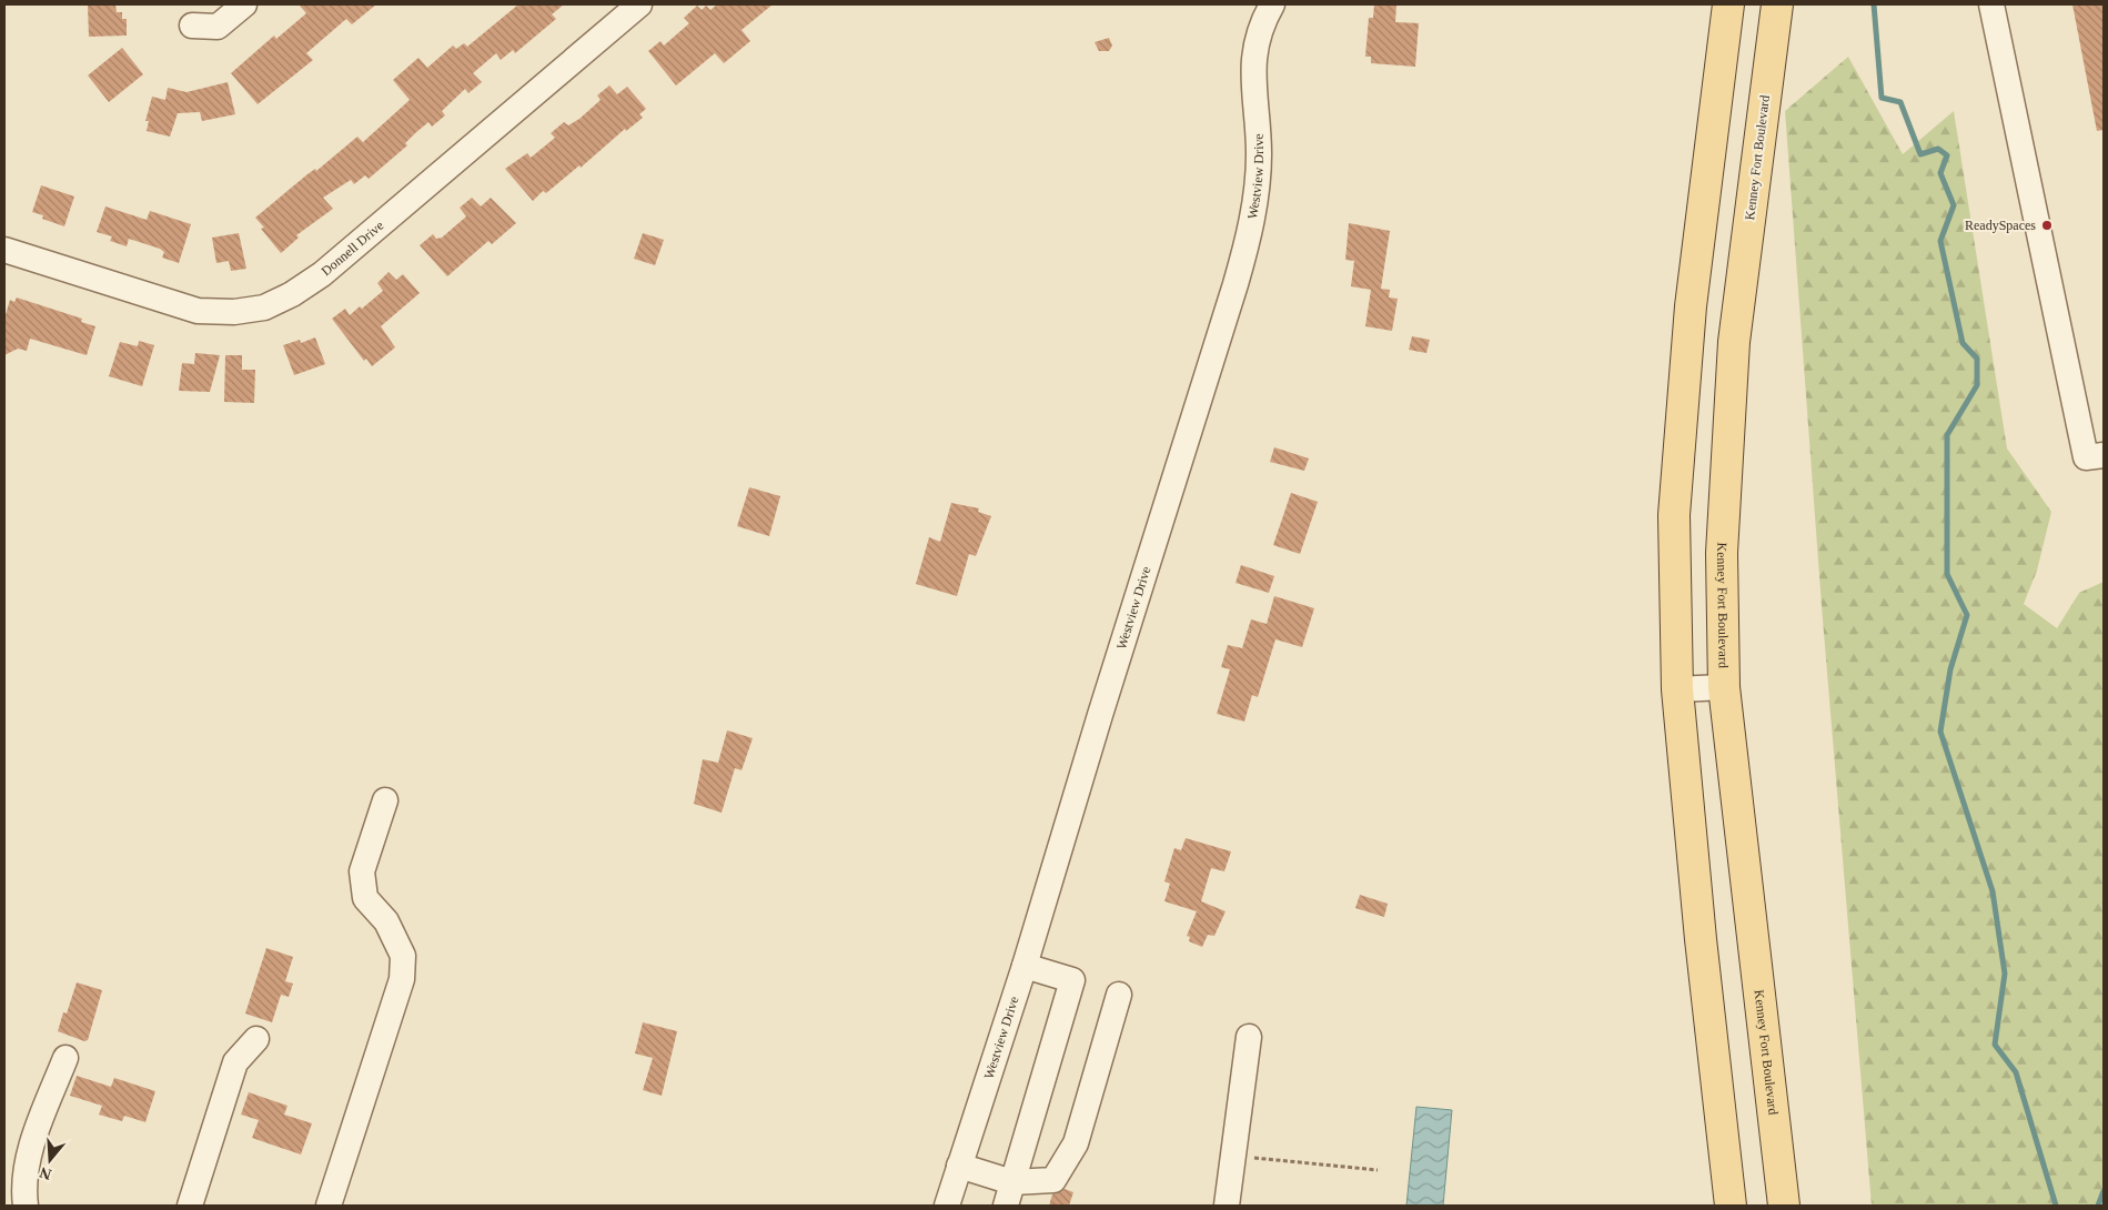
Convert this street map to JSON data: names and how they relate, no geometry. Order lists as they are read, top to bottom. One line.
{"streets":{"main road":["Kenney Fort Boulevard"],"street":["Westview Drive","Donnell Drive"]},"places":["ReadySpaces"],"north":"bottom"}
